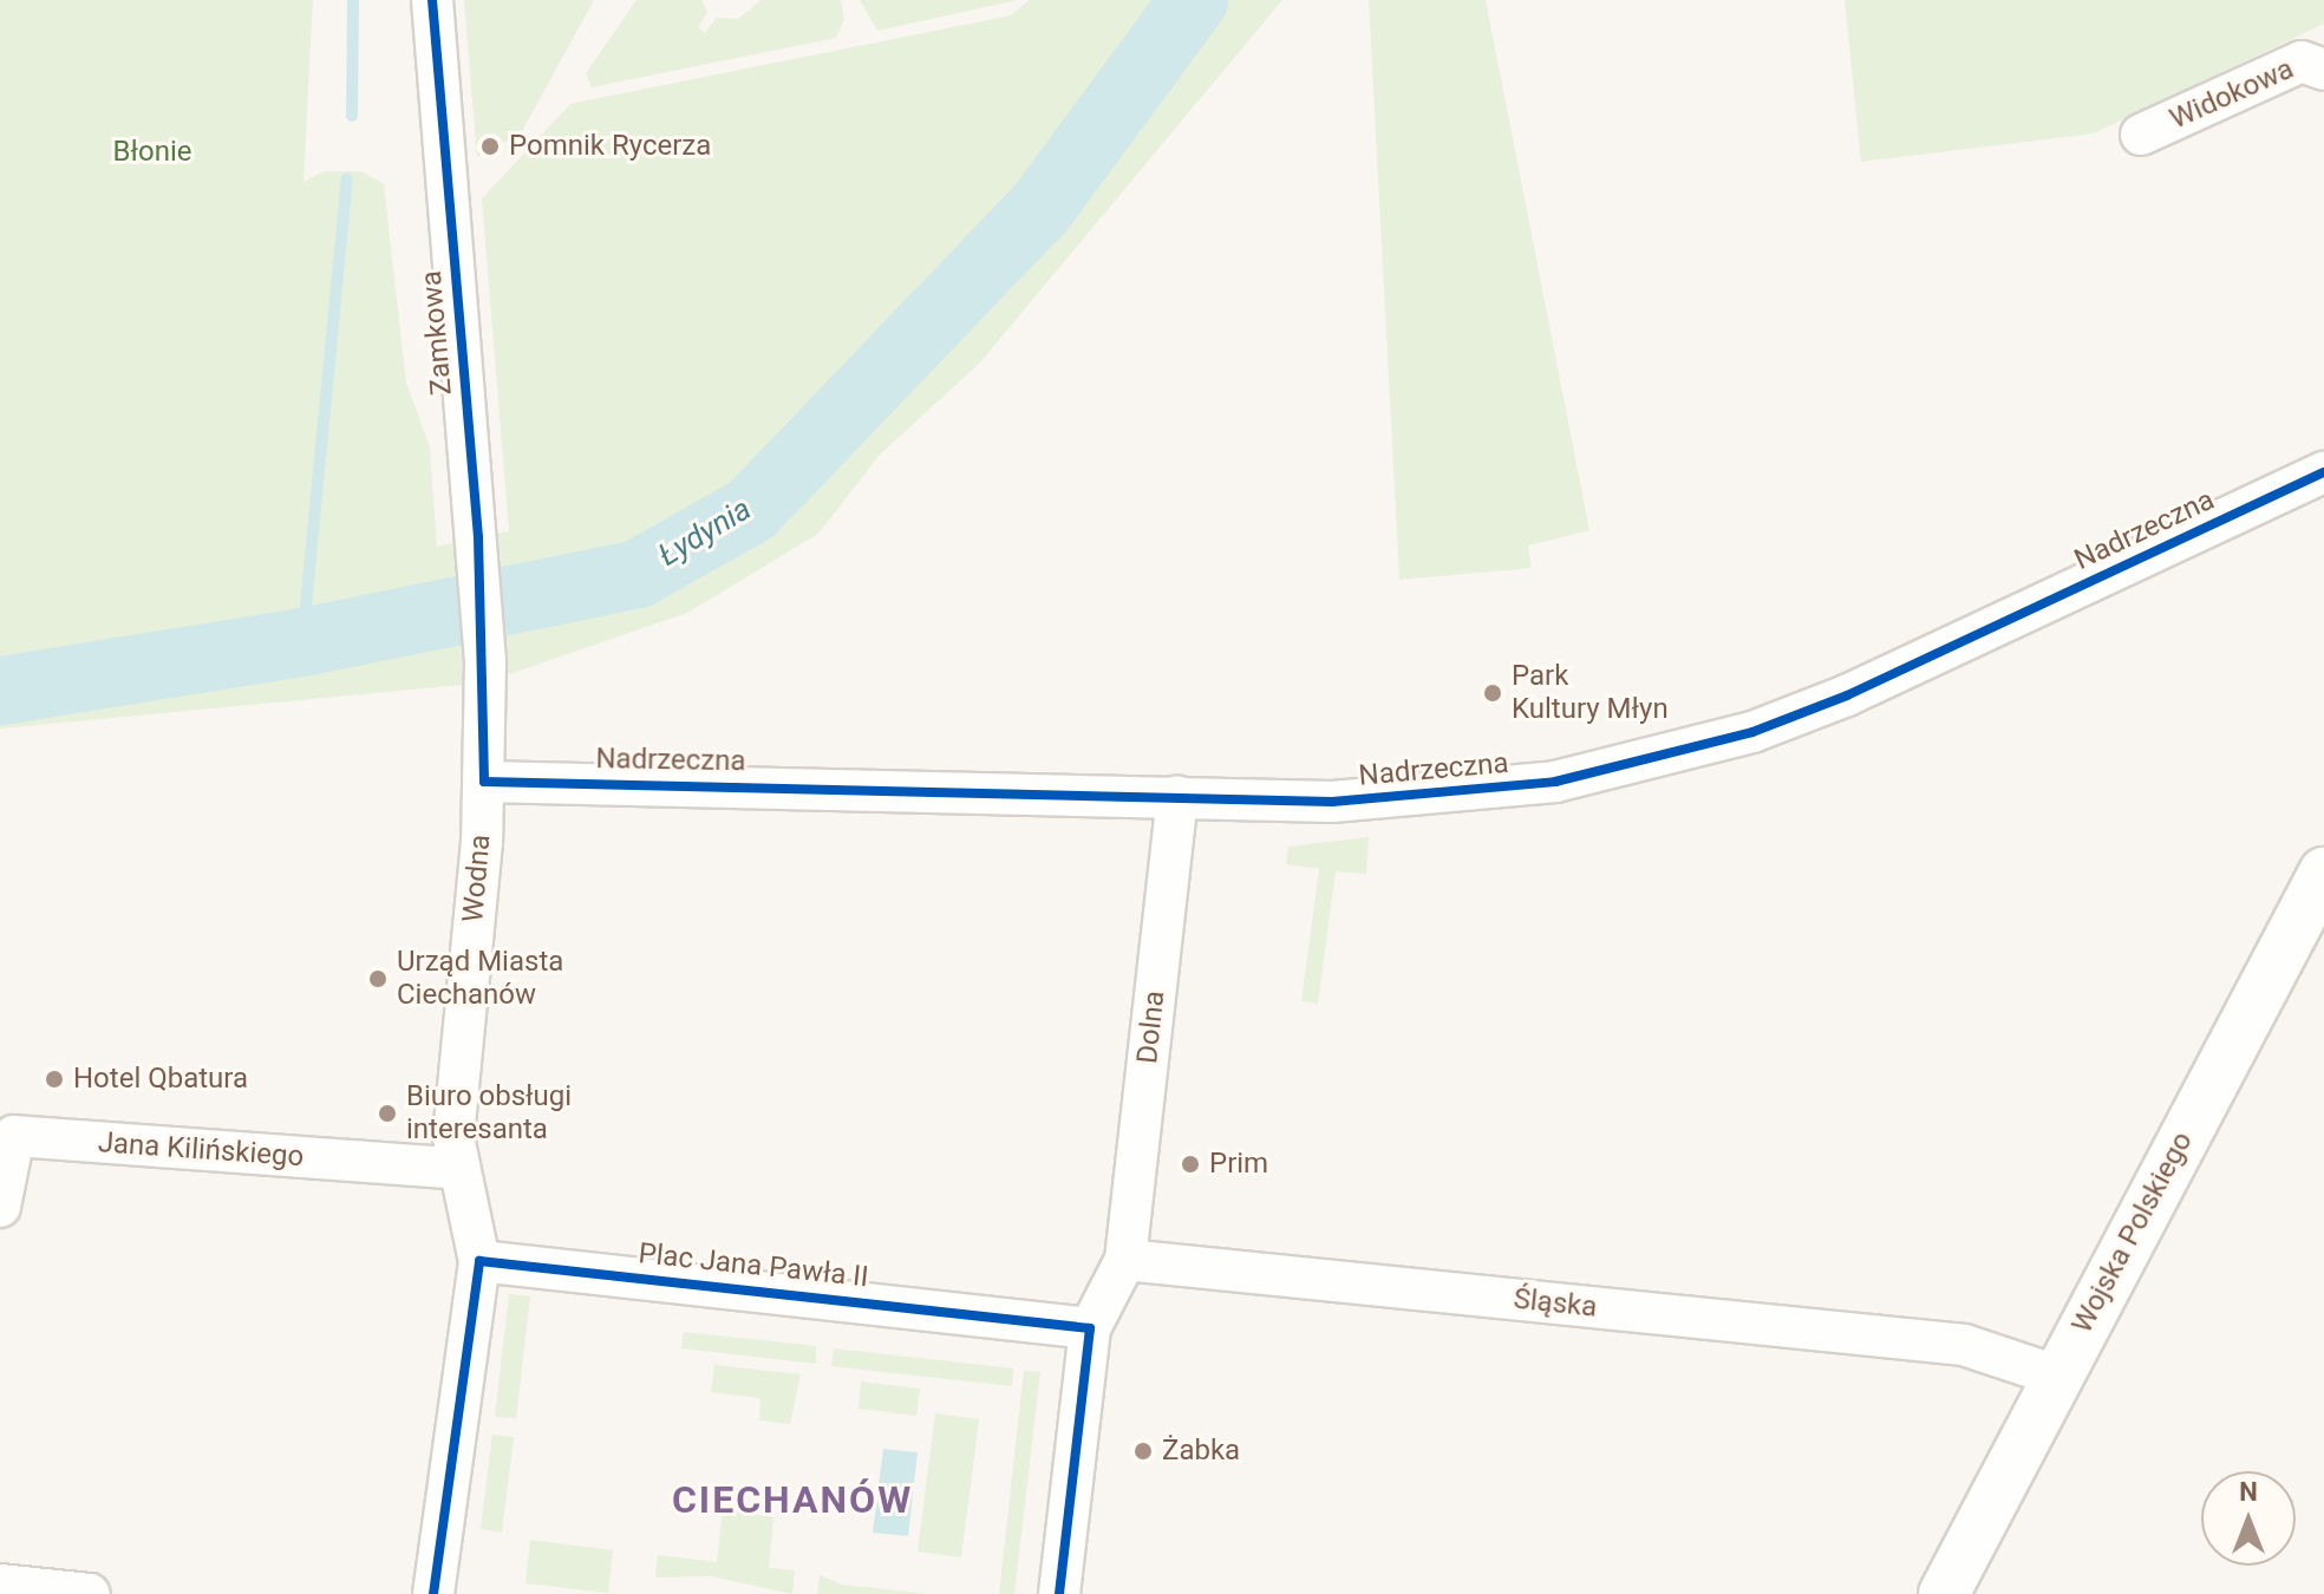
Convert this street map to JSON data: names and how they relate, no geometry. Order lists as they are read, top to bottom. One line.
{"streets":{"street":["Widokowa","Zamkowa","Nadrzeczna","Wodna","Dolna","Jana Kilińskiego","Wojska Polskiego","Plac Jana Pawła II","Śląska"]},"crossings":[["Zamkowa","Wodna"],["Nadrzeczna","Wodna"],["Nadrzeczna","Dolna"],["Wodna","Jana Kilińskiego"],["Wodna","Plac Jana Pawła II"],["Dolna","Śląska"],["Wojska Polskiego","Śląska"]],"districts":["CIECHANÓW"],"water":["Łydynia"],"parks":["Błonie"],"places":["Pomnik Rycerza","Park Kultury Młyn","Urząd Miasta Ciechanów","Hotel Qbatura","Biuro obsługi interesanta","Prim","Żabka"],"north":"top"}
